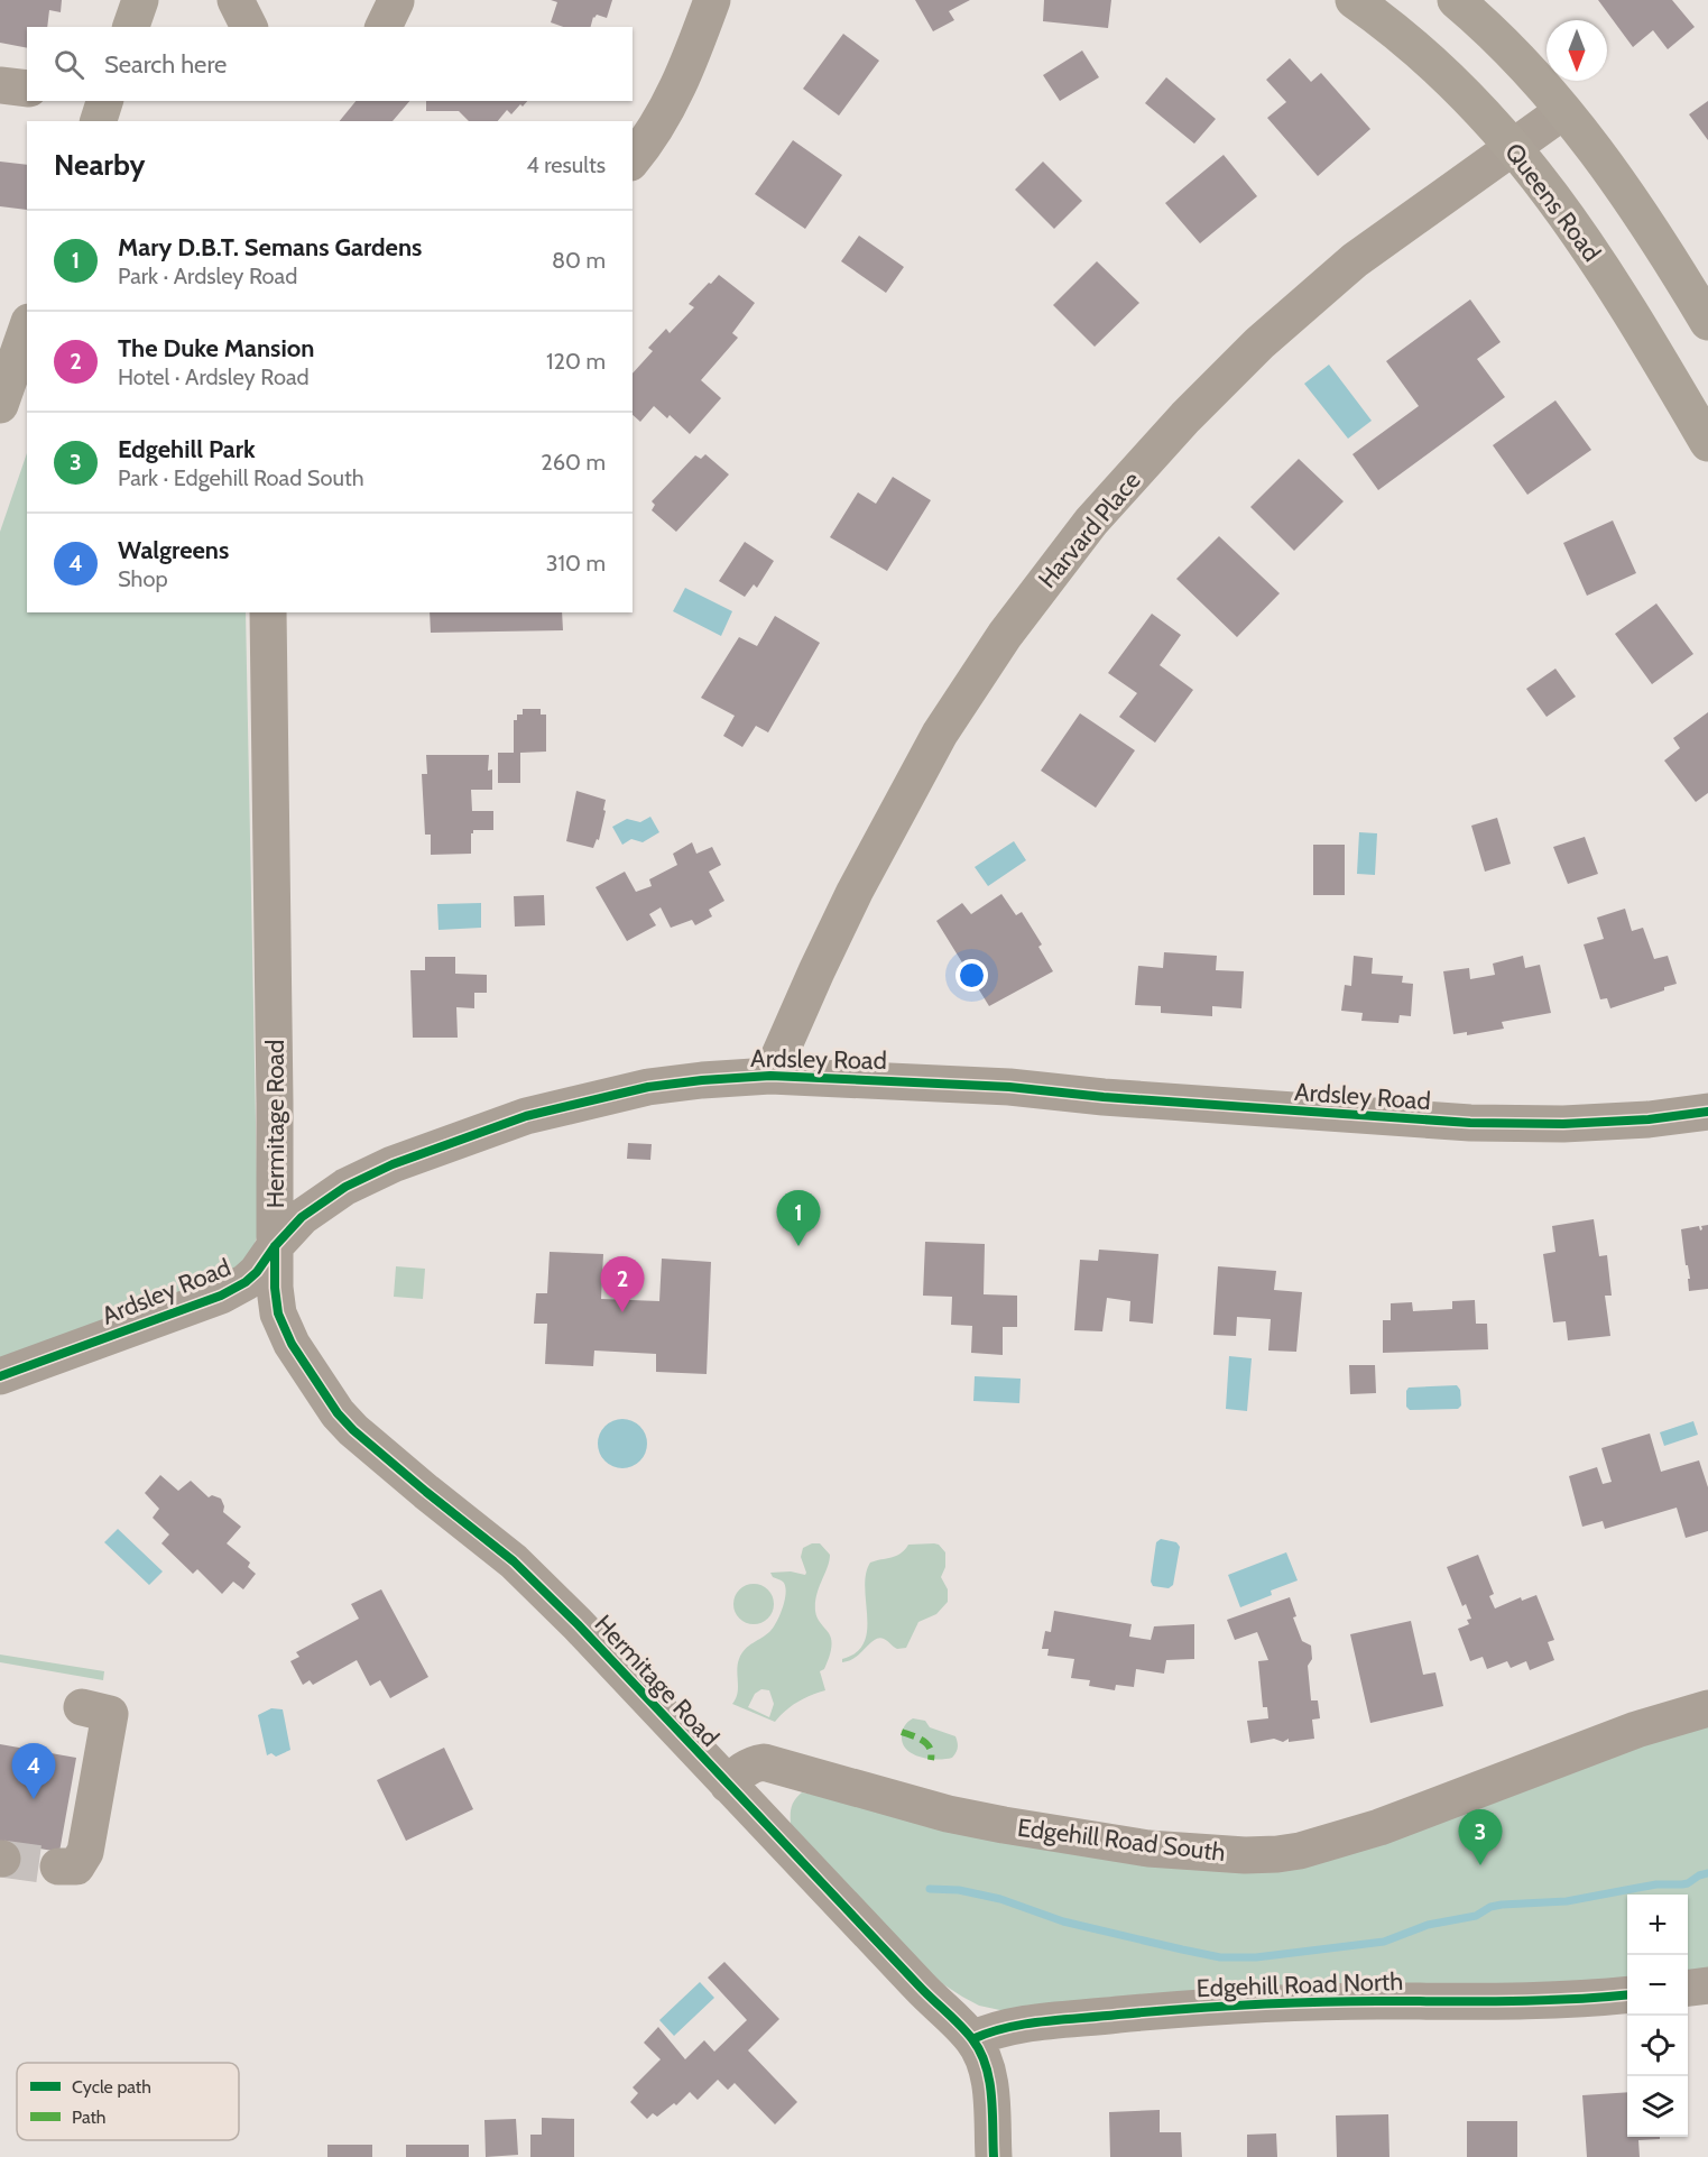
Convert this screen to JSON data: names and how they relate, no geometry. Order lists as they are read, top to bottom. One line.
{"streets":{"main road":["Queens Road"],"street":["Harvard Place","Ardsley Road","Hermitage Road","Edgehill Road South","Edgehill Road North"]},"crossings":[["Queens Road","Harvard Place"],["Harvard Place","Ardsley Road"],["Ardsley Road","Hermitage Road"],["Hermitage Road","Edgehill Road South"],["Hermitage Road","Edgehill Road North"]],"legend":["Cycle path","Path"],"north":"bottom","page":{"search":"Search here","heading":["Nearby","4 results"],"list":[{"mark":"1","name":"Mary D.B.T. Semans Gardens","note":"Park · Ardsley Road","value":"80 m"},{"mark":"2","name":"The Duke Mansion","note":"Hotel · Ardsley Road","value":"120 m"},{"mark":"3","name":"Edgehill Park","note":"Park · Edgehill Road South","value":"260 m"},{"mark":"4","name":"Walgreens","note":"Shop","value":"310 m"}],"pins":["1","2","4","3"],"map_buttons":["+","−"]}}
